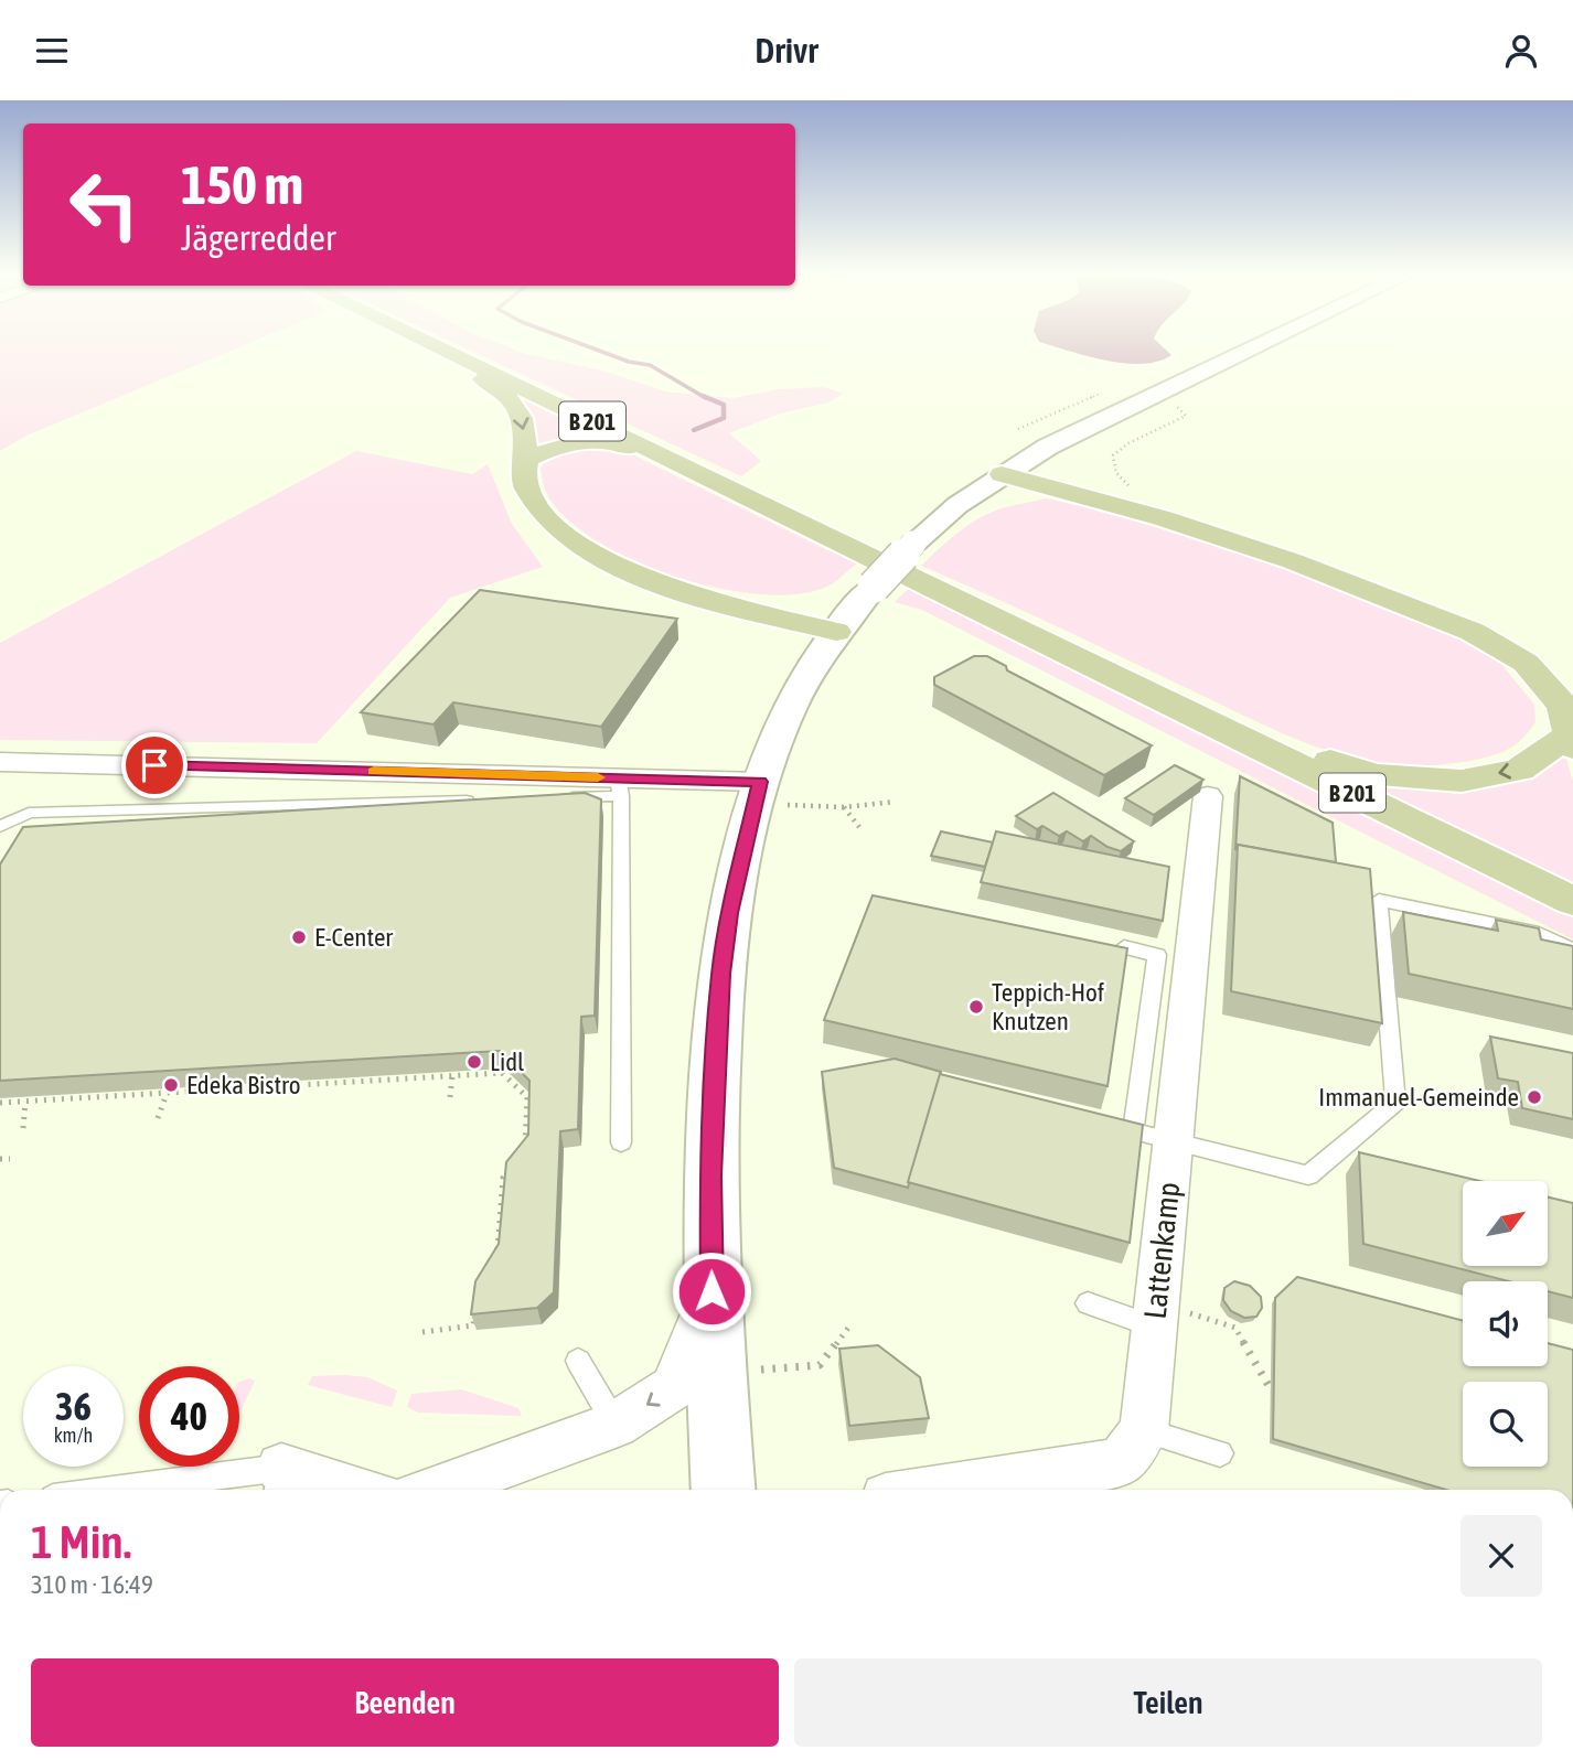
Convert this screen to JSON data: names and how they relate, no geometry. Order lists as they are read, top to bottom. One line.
{"streets":{"main road":["B 201"],"street":["Lattenkamp"]},"places":["E-Center","Teppich-Hof Knutzen","Lidl","Edeka Bistro","Immanuel-Gemeinde"],"north":"top right","page":{"header":"Drivr","turn":["150 m","Jägerredder"],"speed":"36 km/h","limit":"40","heading":["1 Min.","310 m · 16:49"],"buttons":["Beenden","Teilen"]}}
